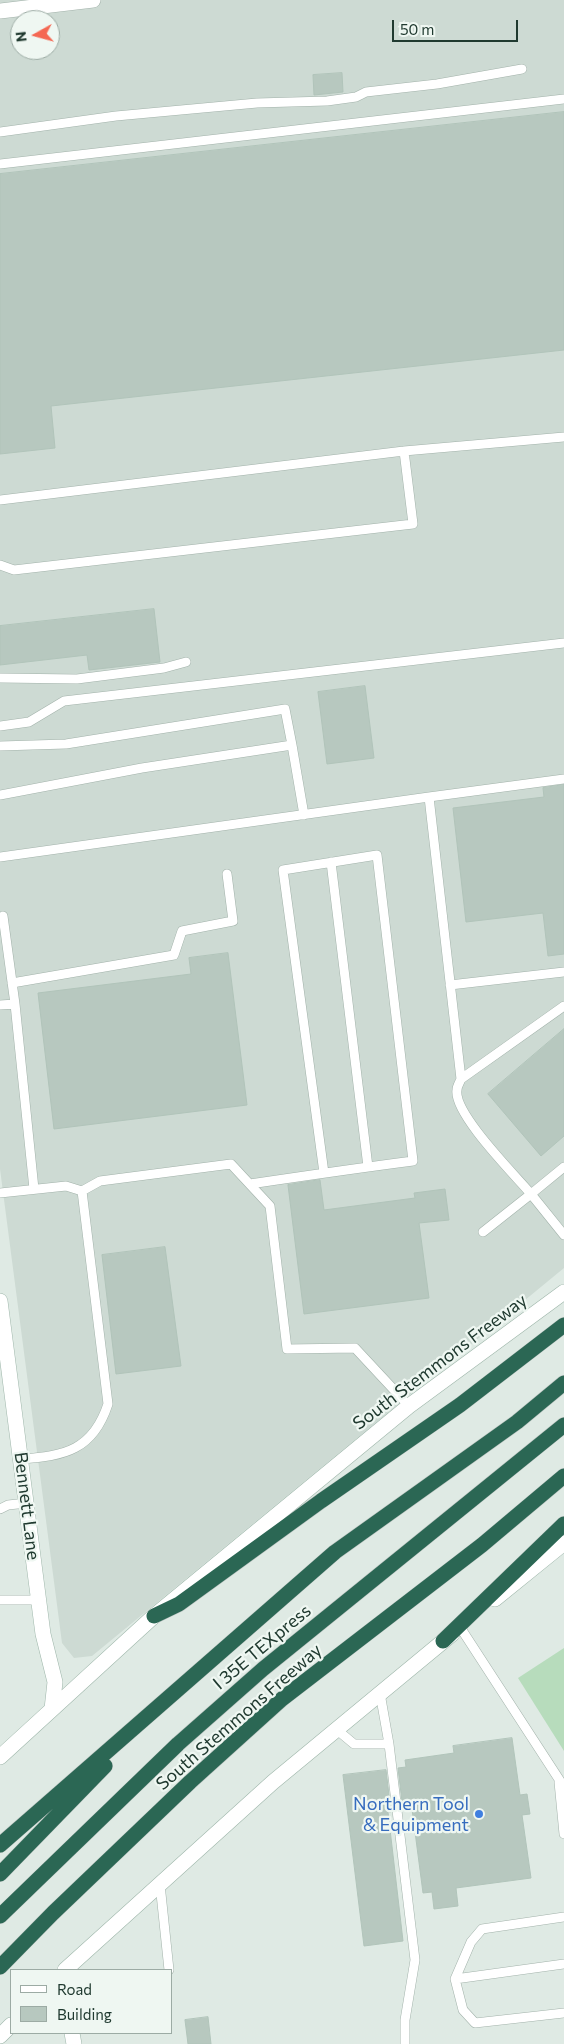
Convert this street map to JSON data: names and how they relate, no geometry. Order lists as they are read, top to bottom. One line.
{"streets":{"highway":["South Stemmons Freeway","I 35E TEXpress"],"main road":["Bennett Lane"]},"crossings":[["South Stemmons Freeway","Bennett Lane"]],"places":["Northern Tool & Equipment"],"legend":["Road","Building"],"scale_bar":"50 m","north":"left"}
